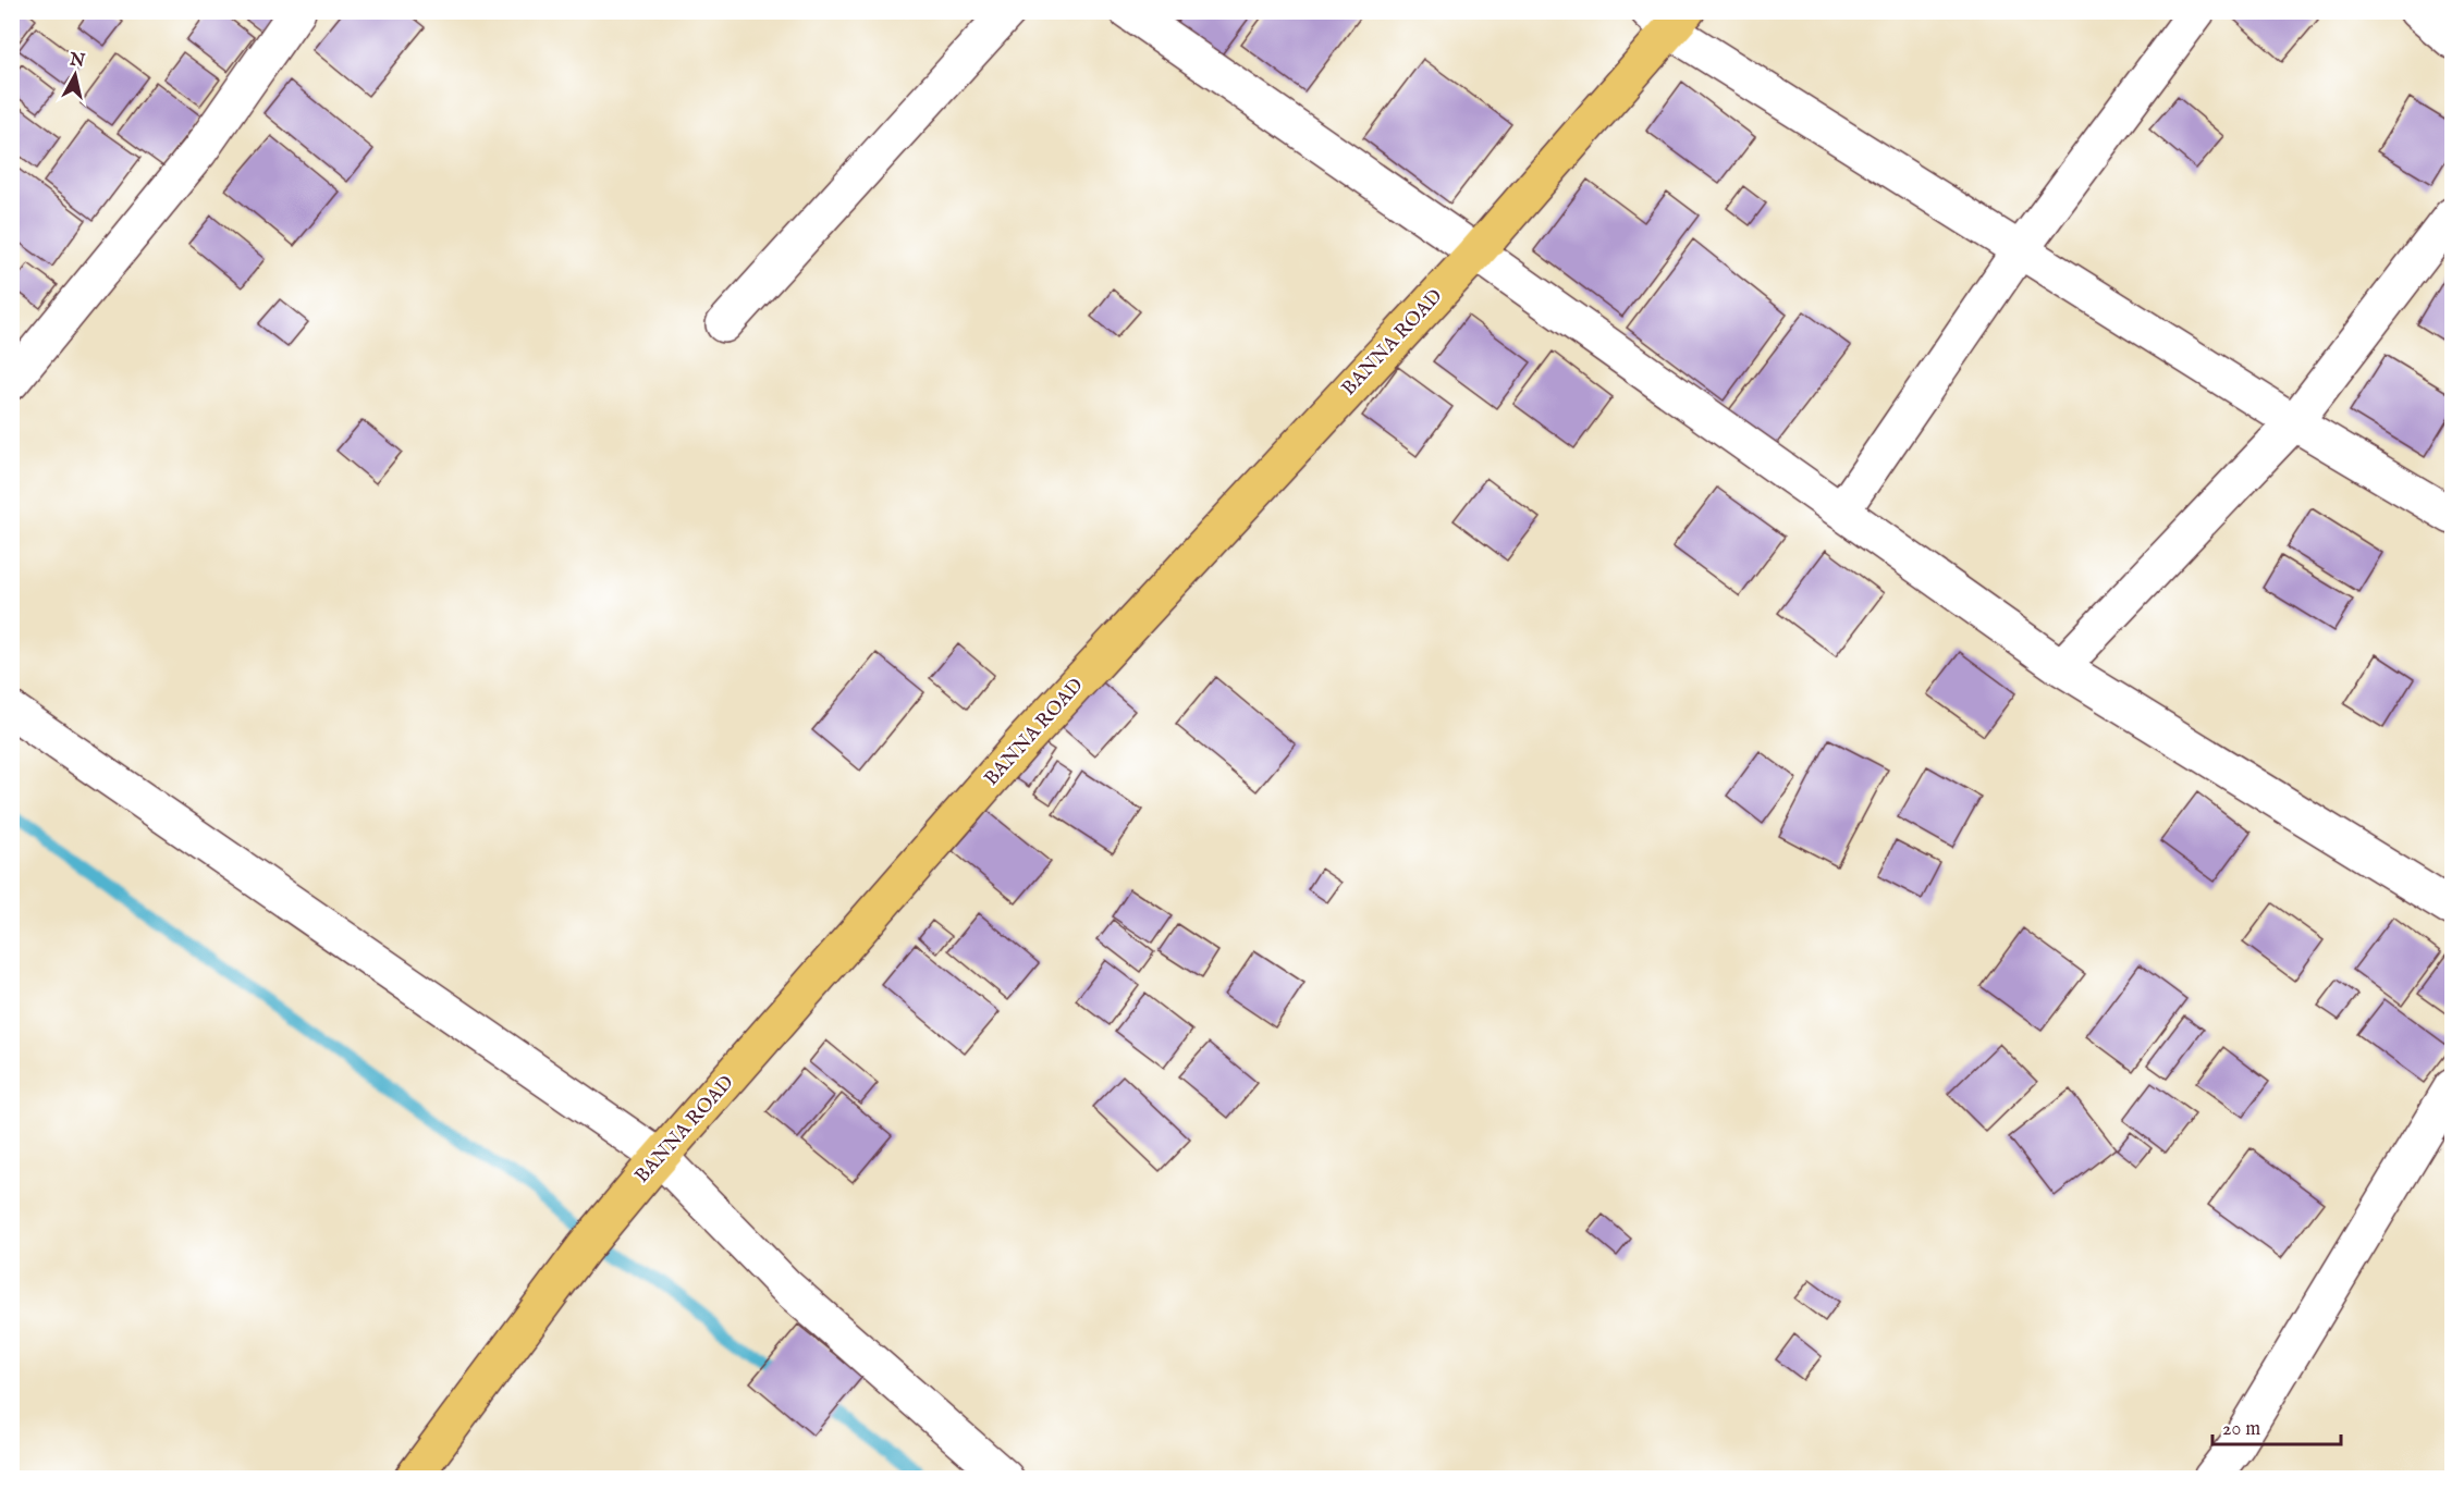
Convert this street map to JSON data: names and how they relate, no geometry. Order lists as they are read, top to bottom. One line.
{"streets":{"main road":["BANNA ROAD"]},"scale_bar":"20 m","north":"top"}
